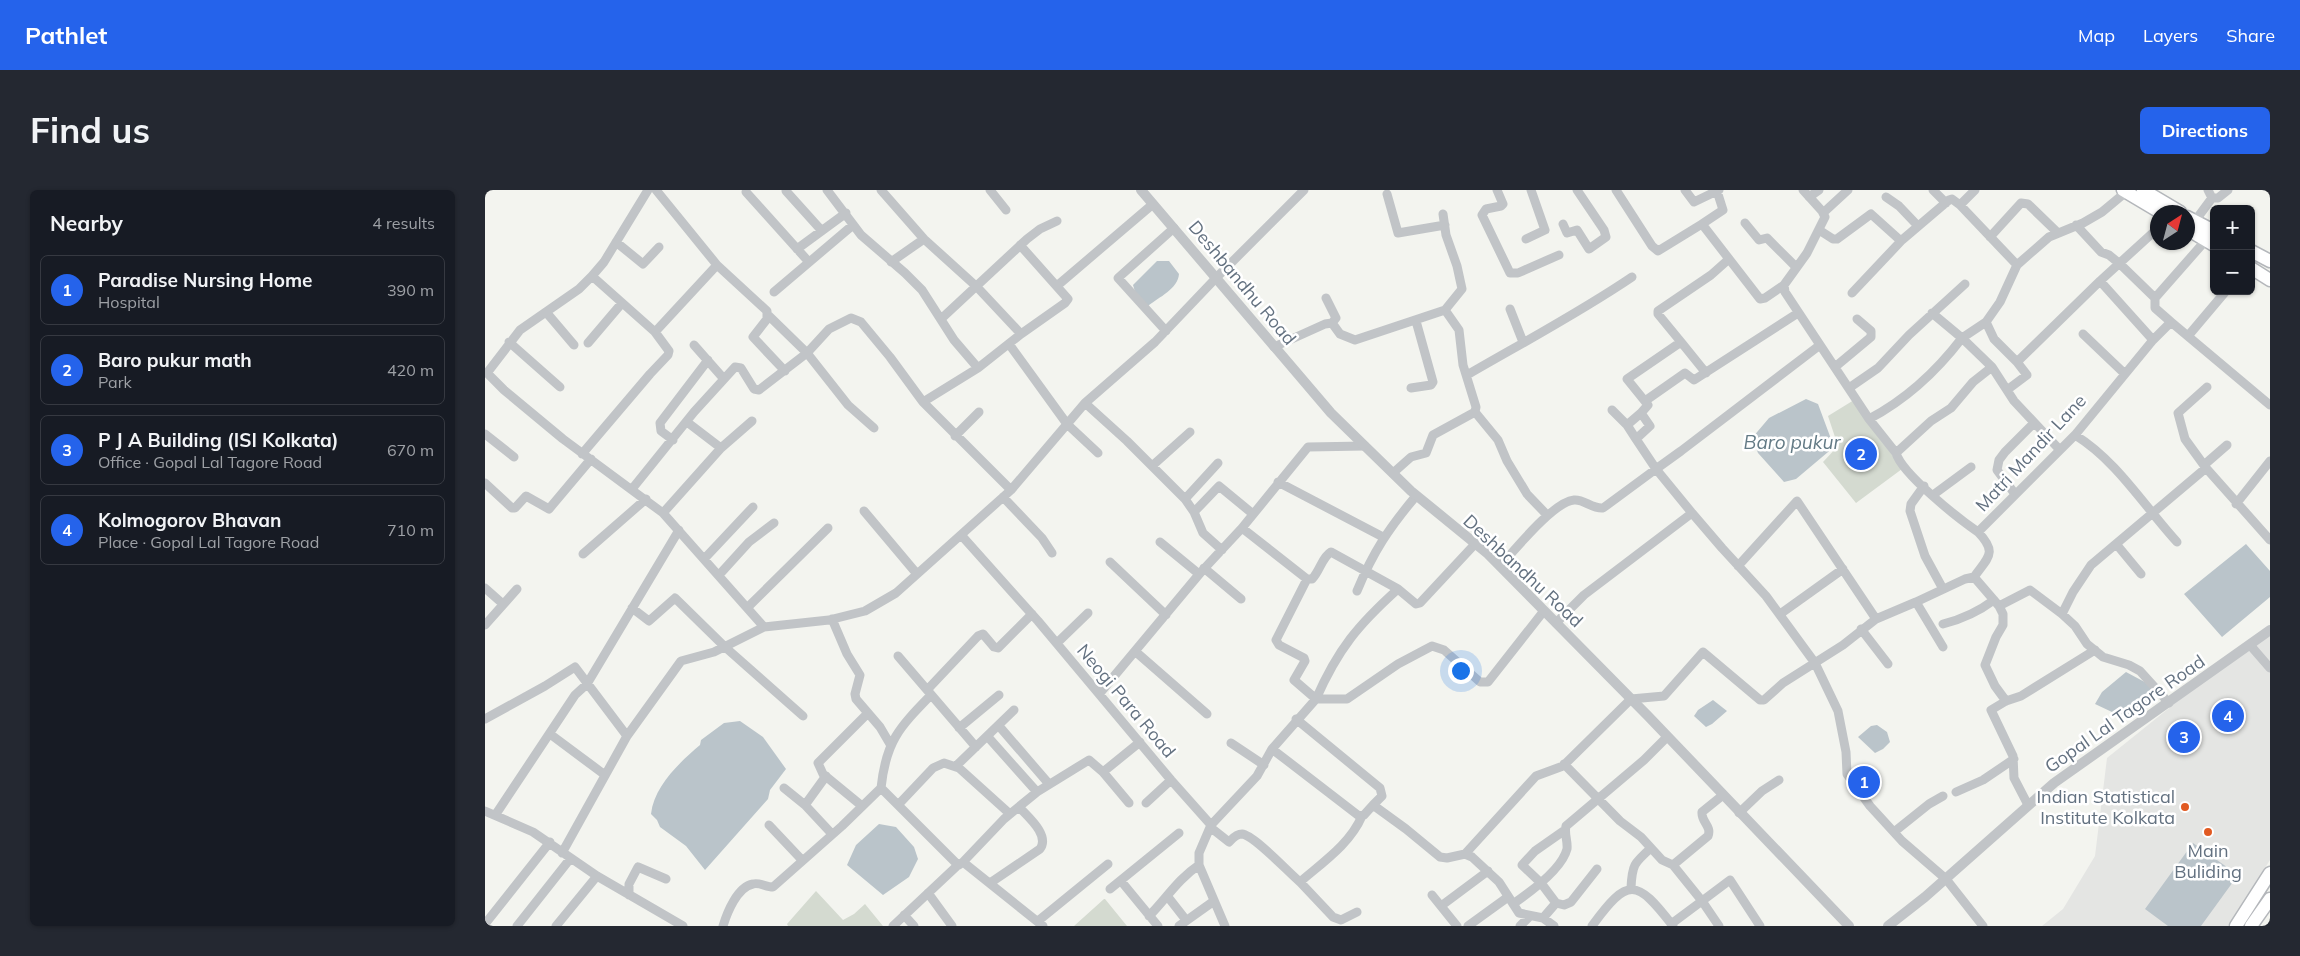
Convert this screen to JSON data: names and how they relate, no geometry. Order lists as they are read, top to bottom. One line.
{"streets":{"street":["Deshbandhu Road","Matri Mandir Lane","Neogi Para Road","Gopal Lal Tagore Road"]},"water":["Baro pukur"],"places":["Indian Statistical Institute Kolkata","Main Buliding"],"north":"top right","page":{"header":"Pathlet","nav":["Map","Layers","Share"],"buttons":"Directions","title":"Find us","heading":["Nearby","4 results"],"map_buttons":["+","−"],"list":[{"mark":"1","name":"Paradise Nursing Home","note":"Hospital","value":"390 m"},{"mark":"2","name":"Baro pukur math","note":"Park","value":"420 m"},{"mark":"3","name":"P J A Building (ISI Kolkata)","note":"Office · Gopal Lal Tagore Road","value":"670 m"},{"mark":"4","name":"Kolmogorov Bhavan","note":"Place · Gopal Lal Tagore Road","value":"710 m"}],"pins":["2","4","3","1"]}}
